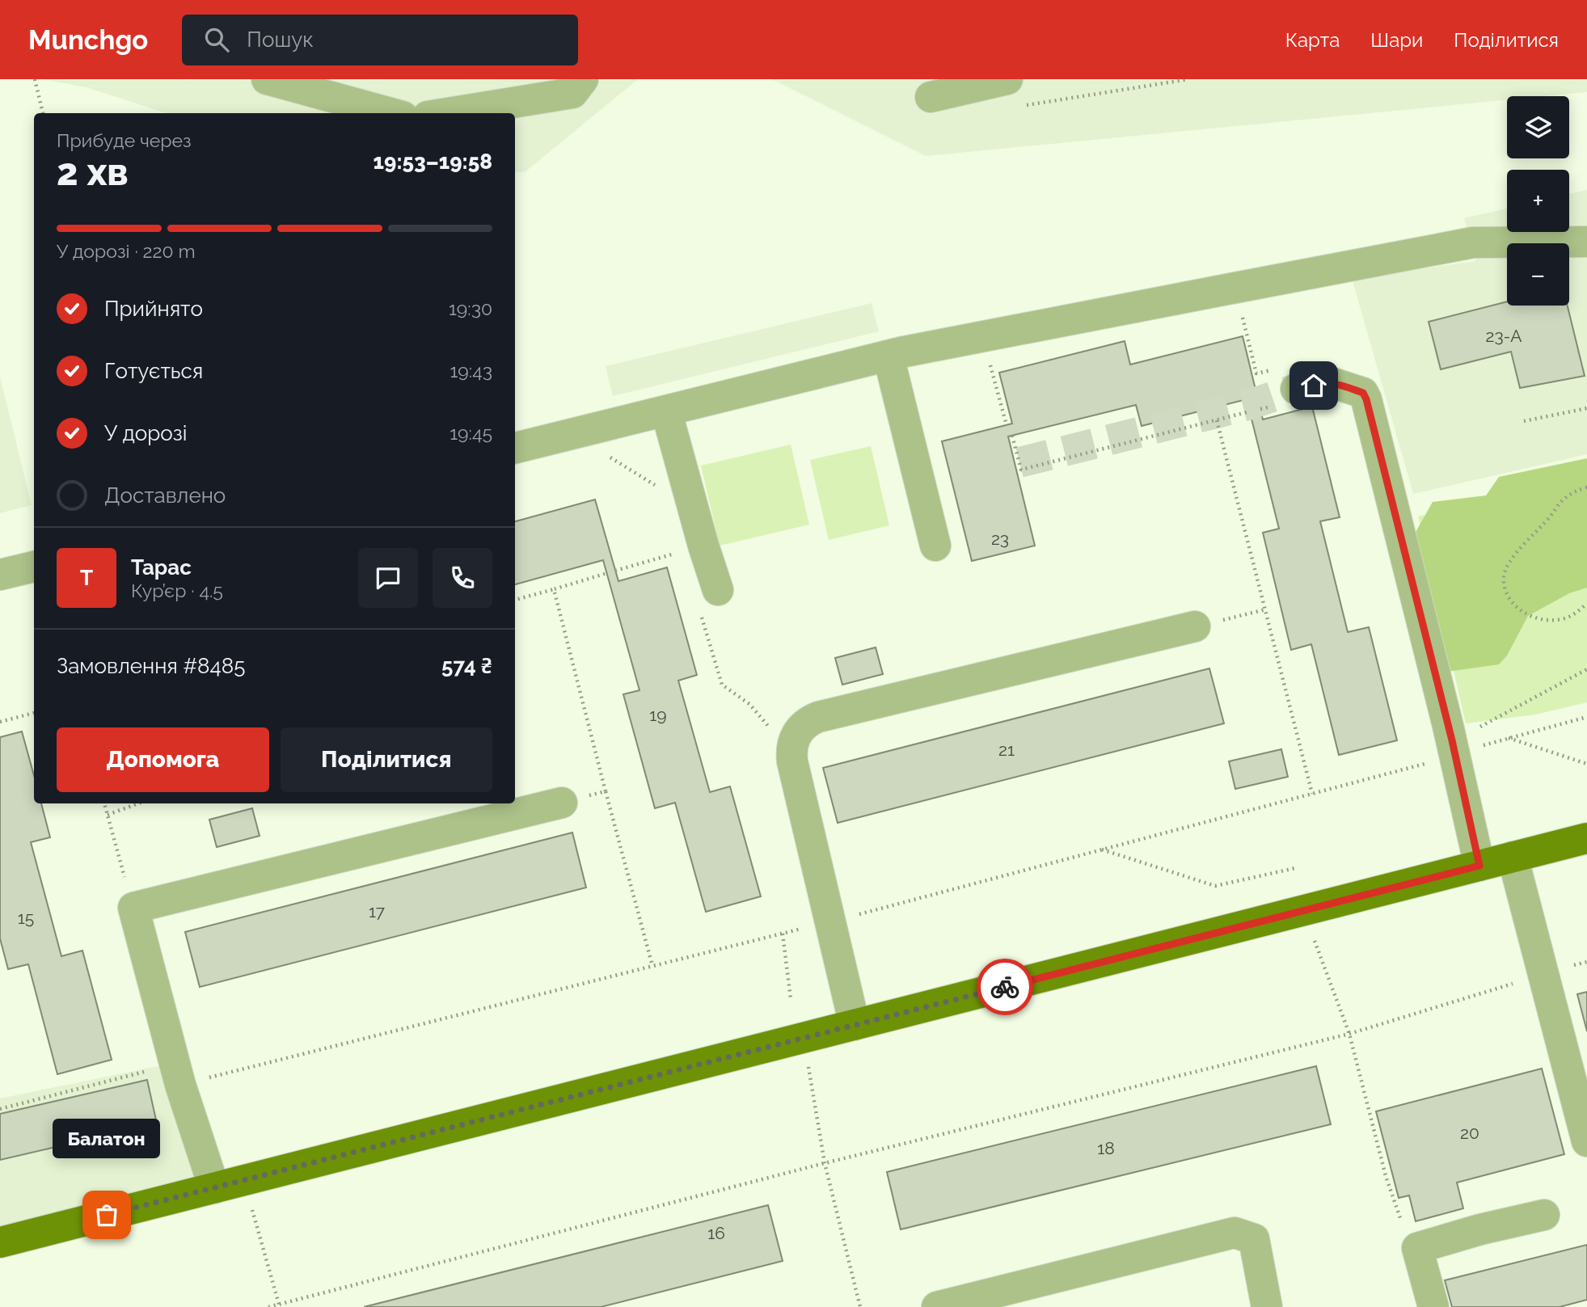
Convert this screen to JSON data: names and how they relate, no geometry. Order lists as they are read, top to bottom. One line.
{"places":["Балатон"],"house_numbers":["23-А","23","19","21","17","15","20","18","16"],"page":{"header":"Munchgo","search":"Пошук","nav":["Карта","Шари","Поділитися"],"map_buttons":["+","−"],"heading":["2 хв","Прибуде через","19:53–19:58"],"panel":["Тарас","Кур’єр · 4.5","Замовлення #8485","574 ₴"],"bar":"У дорозі · 220 m","list":[["Прийнято","19:30"],["Готується","19:43"],["У дорозі","19:45"],"Доставлено"],"round":"Т","buttons":["Допомога","Поділитися"],"bubble":"Балатон"}}
